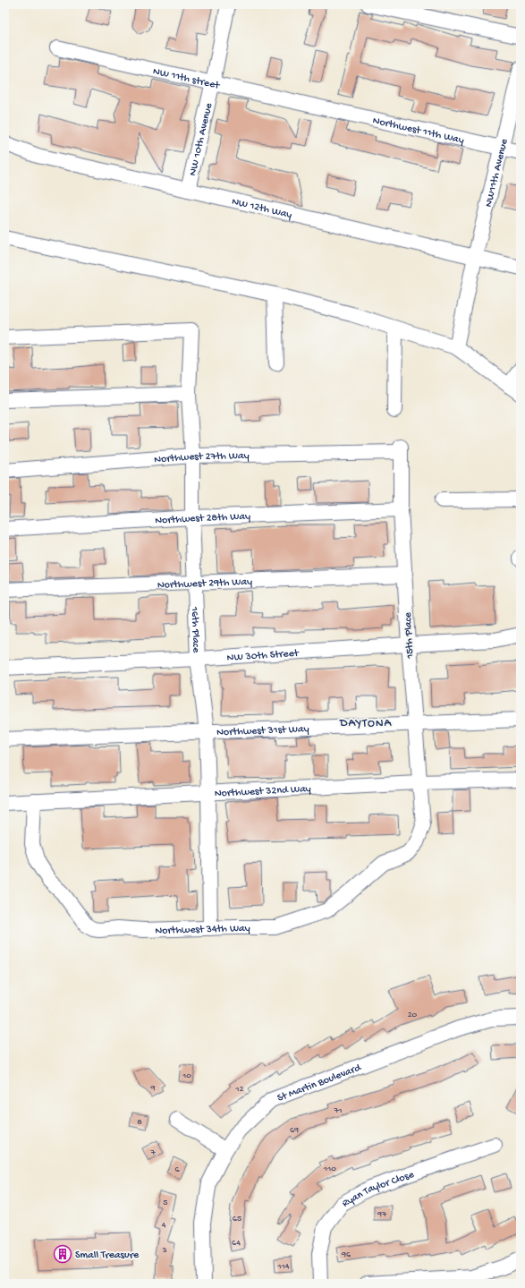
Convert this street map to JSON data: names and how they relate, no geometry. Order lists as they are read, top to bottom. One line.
{"streets":{"street":["NW 11th street","Northwest 11th Way","NW 10th Avenue","NW11th Avenue","NW 12th Way","Northwest 27th Way","Northwest 28th Way","Northwest 29th Way","16th Place","15th Place","NW 30th Street","Northwest 31st Way","Northwest 32nd Way","Northwest 34th Way","St Martin Boulevard","Ryan Taylor Close"]},"crossings":[["NW 11th street","Northwest 11th Way"],["NW 11th street","NW 10th Avenue"],["Northwest 11th Way","NW11th Avenue"],["NW 10th Avenue","NW 12th Way"],["NW11th Avenue","NW 12th Way"],["Northwest 27th Way","16th Place"],["Northwest 27th Way","15th Place"],["Northwest 28th Way","16th Place"],["Northwest 28th Way","15th Place"],["Northwest 29th Way","16th Place"],["Northwest 29th Way","15th Place"],["16th Place","NW 30th Street"],["16th Place","Northwest 31st Way"],["16th Place","Northwest 32nd Way"],["16th Place","Northwest 34th Way"],["15th Place","NW 30th Street"],["15th Place","Northwest 31st Way"],["15th Place","Northwest 32nd Way"],["15th Place","Northwest 34th Way"],["Northwest 32nd Way","Northwest 34th Way"]],"districts":["DAYTONA"],"places":{"building":["Small Treasure"]},"house_numbers":["20","10","9","12","71","8","69","7","110","6","5","97","65","4","64","3","96","114"]}
